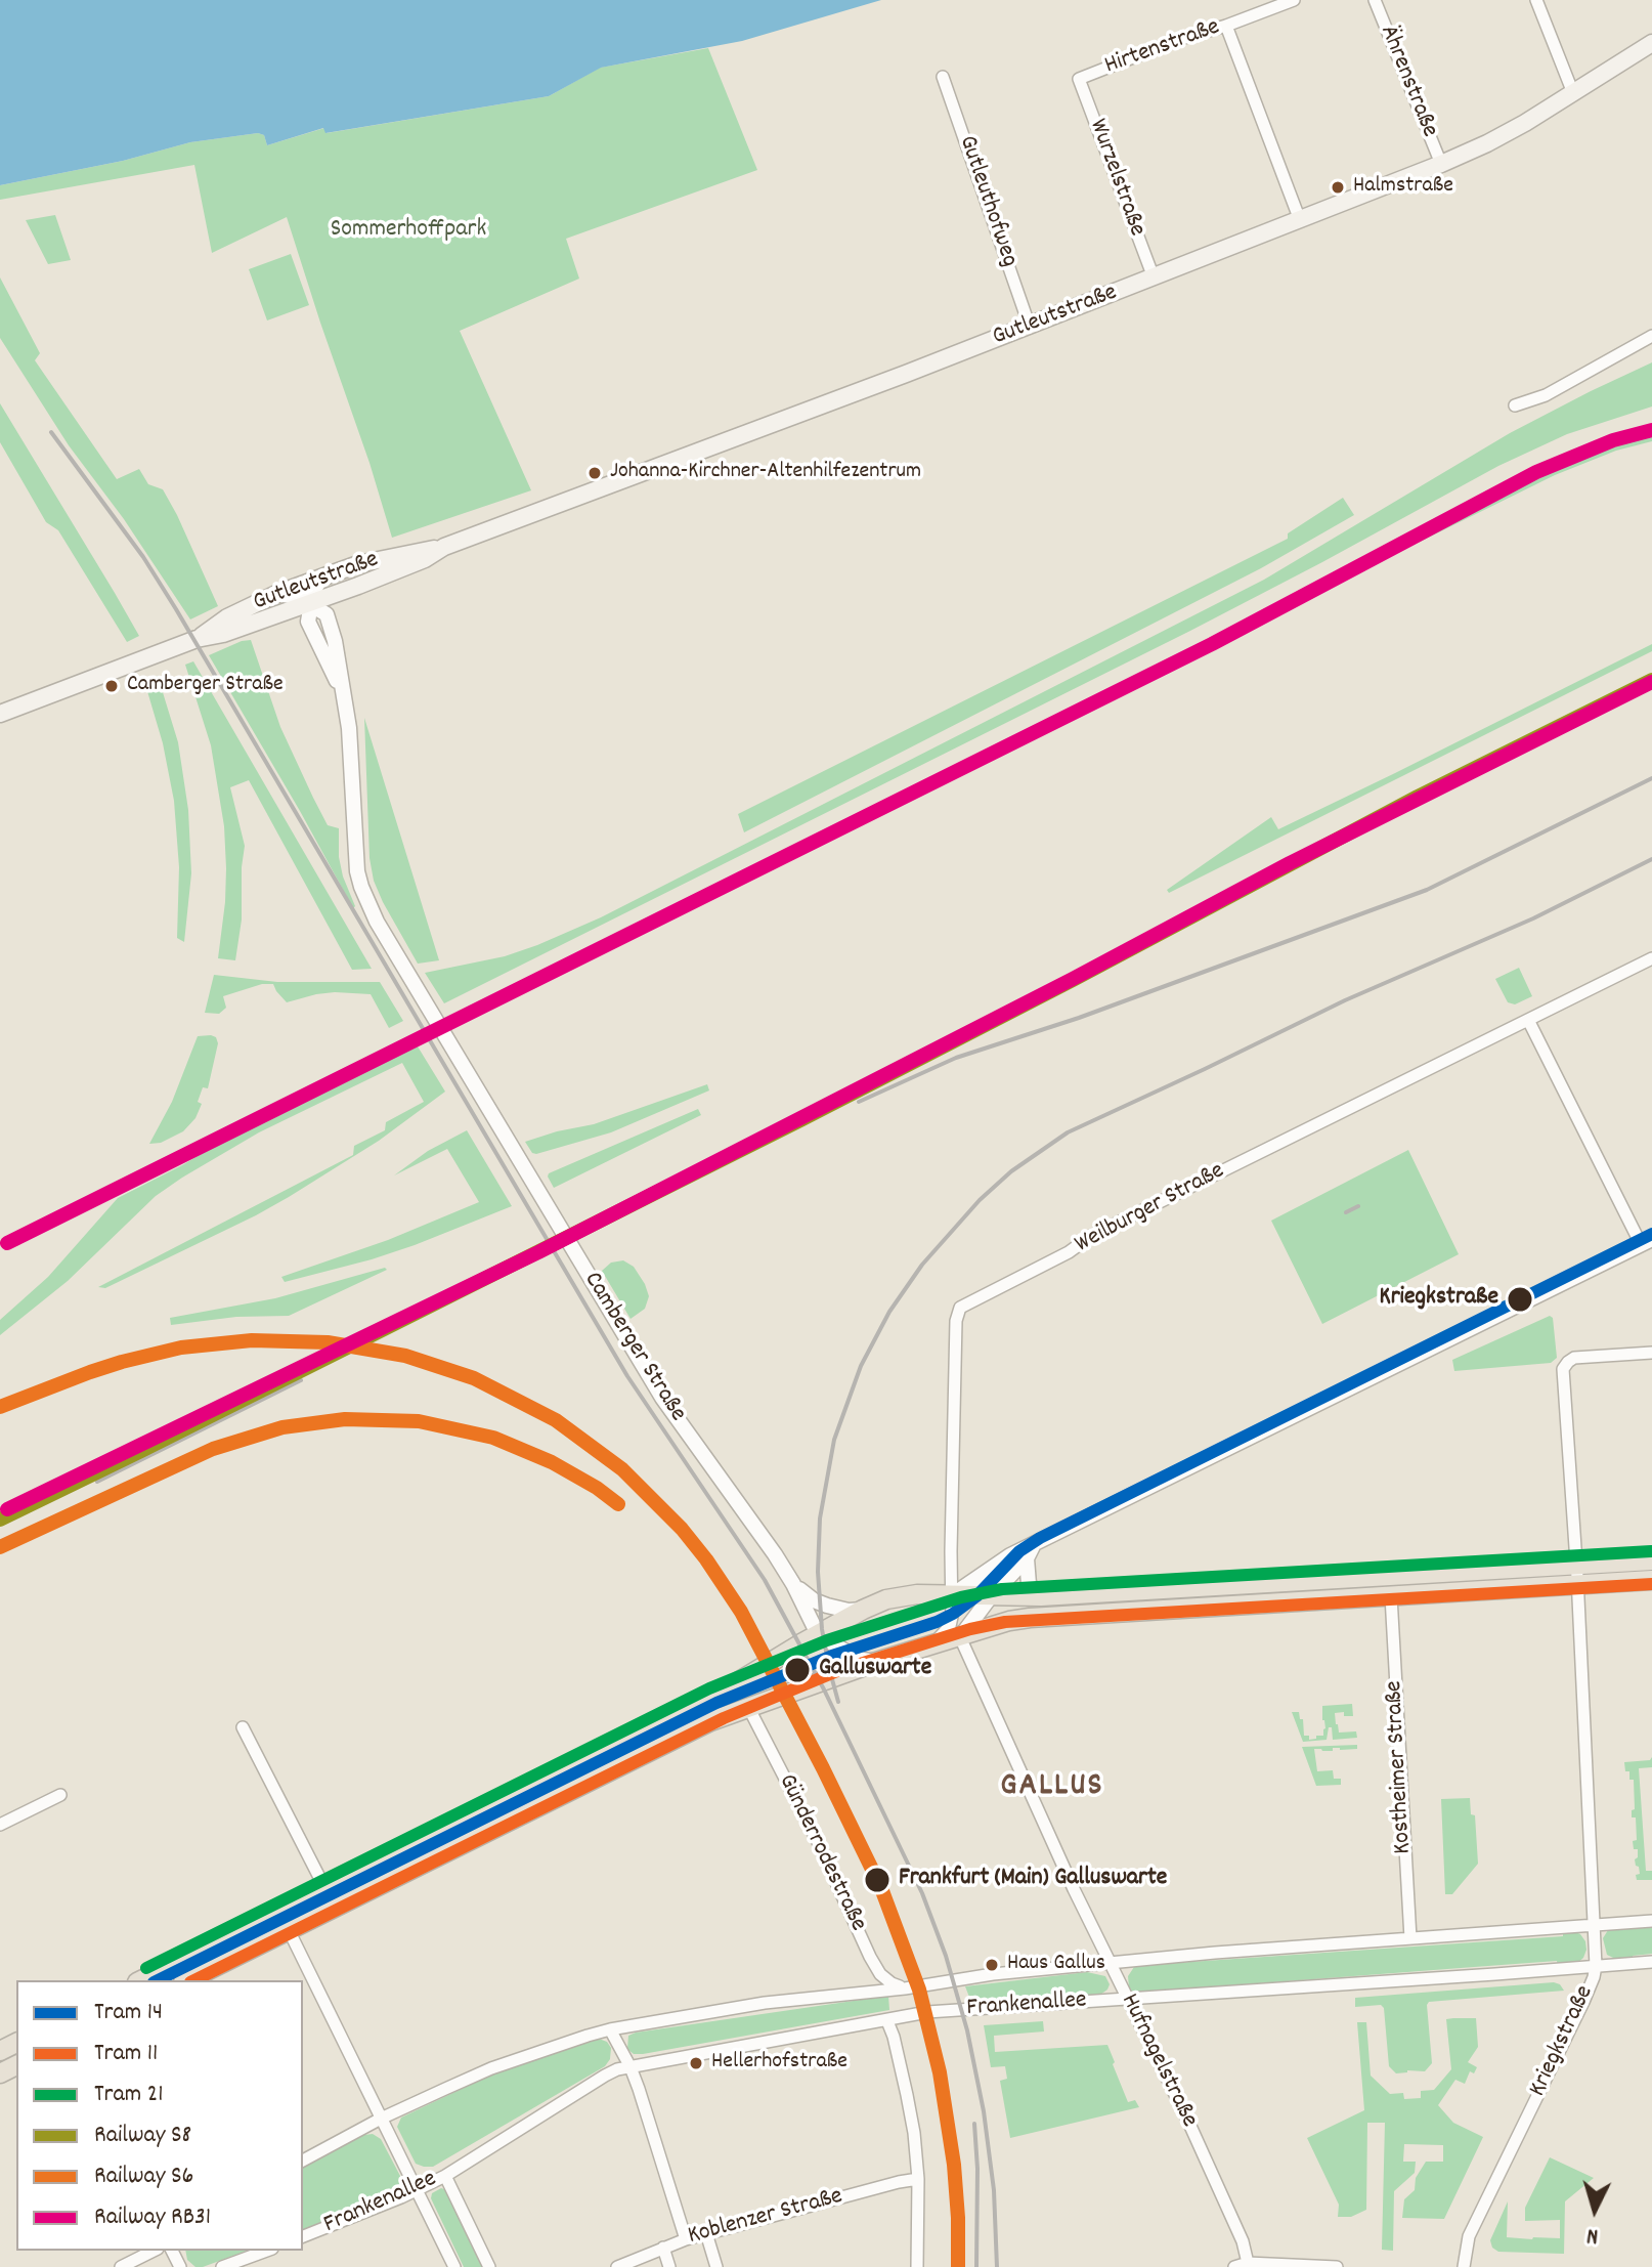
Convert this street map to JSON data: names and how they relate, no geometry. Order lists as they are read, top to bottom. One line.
{"streets":{"main road":["Gutleutstraße"],"street":["Hirtenstraße","Ährenstraße","Wurzelstraße","Gutleuthofweg","Weilburger Straße","Camberger Straße","Kostheimer Straße","Günderrodestraße","Frankenallee","Kriegkstraße","Hufnagelstraße","Koblenzer Straße"]},"crossings":[["Hirtenstraße","Wurzelstraße"],["Ährenstraße","Gutleutstraße"],["Wurzelstraße","Gutleutstraße"],["Gutleuthofweg","Gutleutstraße"],["Kostheimer Straße","Frankenallee"],["Günderrodestraße","Frankenallee"],["Frankenallee","Kriegkstraße"],["Frankenallee","Hufnagelstraße"]],"districts":["GALLUS"],"parks":["Sommerhoffpark"],"places":["Halmstraße","Johanna-Kirchner-Altenhilfezentrum","Camberger Straße","Kriegkstraße","Galluswarte","Frankfurt (Main) Galluswarte","Haus Gallus","Hellerhofstraße"],"lines":["rail line RB31","rail line S8","tram line 14","rail line S6","tram line 21","tram line 11"],"legend":["Tram 14","Tram 11","Tram 21","Railway S8","Railway S6","Railway RB31"],"north":"bottom"}
